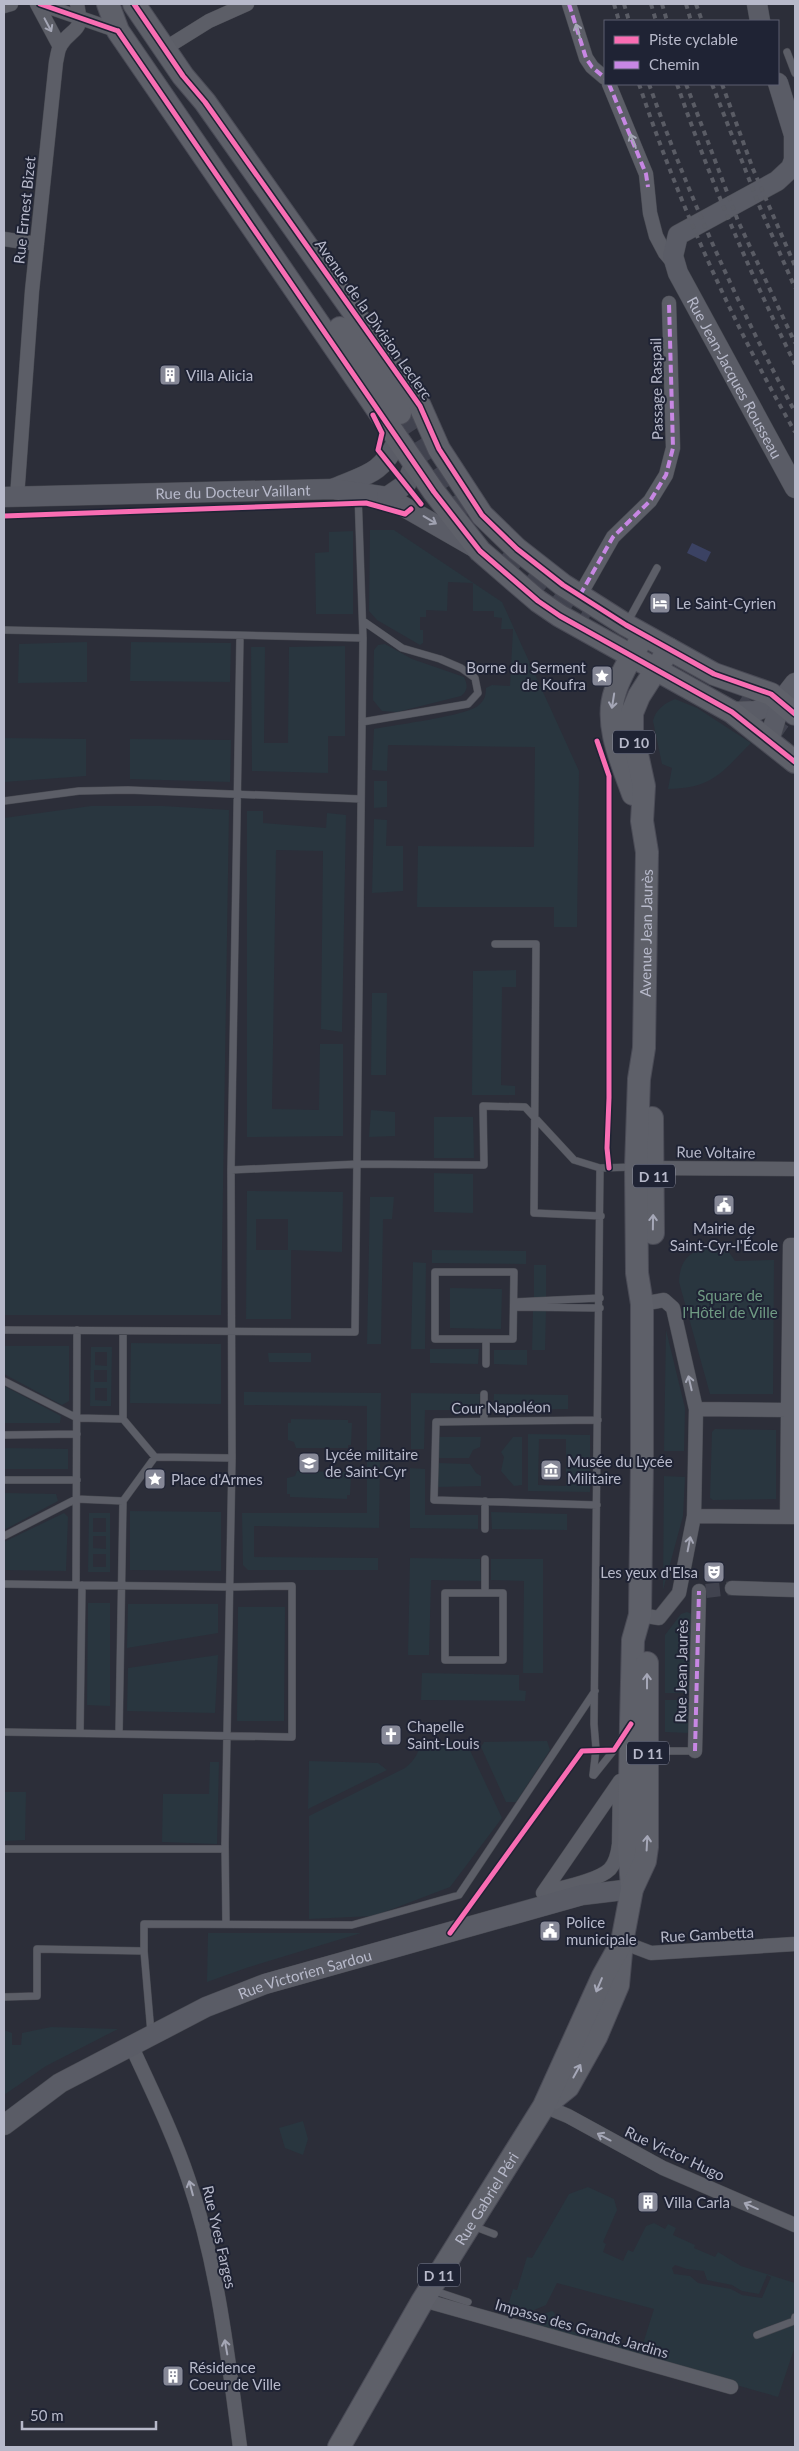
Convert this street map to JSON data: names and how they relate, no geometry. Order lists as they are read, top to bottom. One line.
{"streets":{"main road":["Avenue de la Division Leclerc","D 10","Avenue Jean Jaurès","D 11","Rue Gabriel Péri"],"street":["Rue Ernest Bizet","Rue Jean-Jacques Rousseau","Passage Raspail","Rue du Docteur Vaillant","Rue Voltaire","Rue Jean Jaurès","Rue Gambetta","Rue Victorien Sardou","Rue Victor Hugo","Rue Yves Farges","Impasse des Grands Jardins"],"lane":["Cour Napoléon"]},"crossings":[["Rue Ernest Bizet","Rue du Docteur Vaillant"],["Avenue de la Division Leclerc","Passage Raspail"],["D 10","Avenue Jean Jaurès"],["Avenue Jean Jaurès","Rue Voltaire"],["Avenue Jean Jaurès","Rue Victorien Sardou"],["Avenue Jean Jaurès","Rue Gabriel Péri"],["Rue Gambetta","Rue Gabriel Péri"],["Rue Victorien Sardou","Rue Gabriel Péri"],["Rue Victorien Sardou","Rue Yves Farges"],["Rue Victor Hugo","Rue Gabriel Péri"],["Rue Gabriel Péri","Impasse des Grands Jardins"]],"one_way":["Rue Victor Hugo","Rue Yves Farges"],"parks":["Square de l'Hôtel de Ville"],"places":{"building":["Villa Alicia","Villa Carla","Résidence Coeur de Ville"],"hotel":["Le Saint-Cyrien"],"place":["Borne du Serment de Koufra","Place d'Armes"],"public building":["Mairie de Saint-Cyr-l'École","Police municipale"],"school or university":["Lycée militaire de Saint-Cyr"],"museum":["Musée du Lycée Militaire"],"theatre":["Les yeux d'Elsa"],"church":["Chapelle Saint-Louis"]},"legend":["Piste cyclable","Chemin"],"scale_bar":"50 m"}
